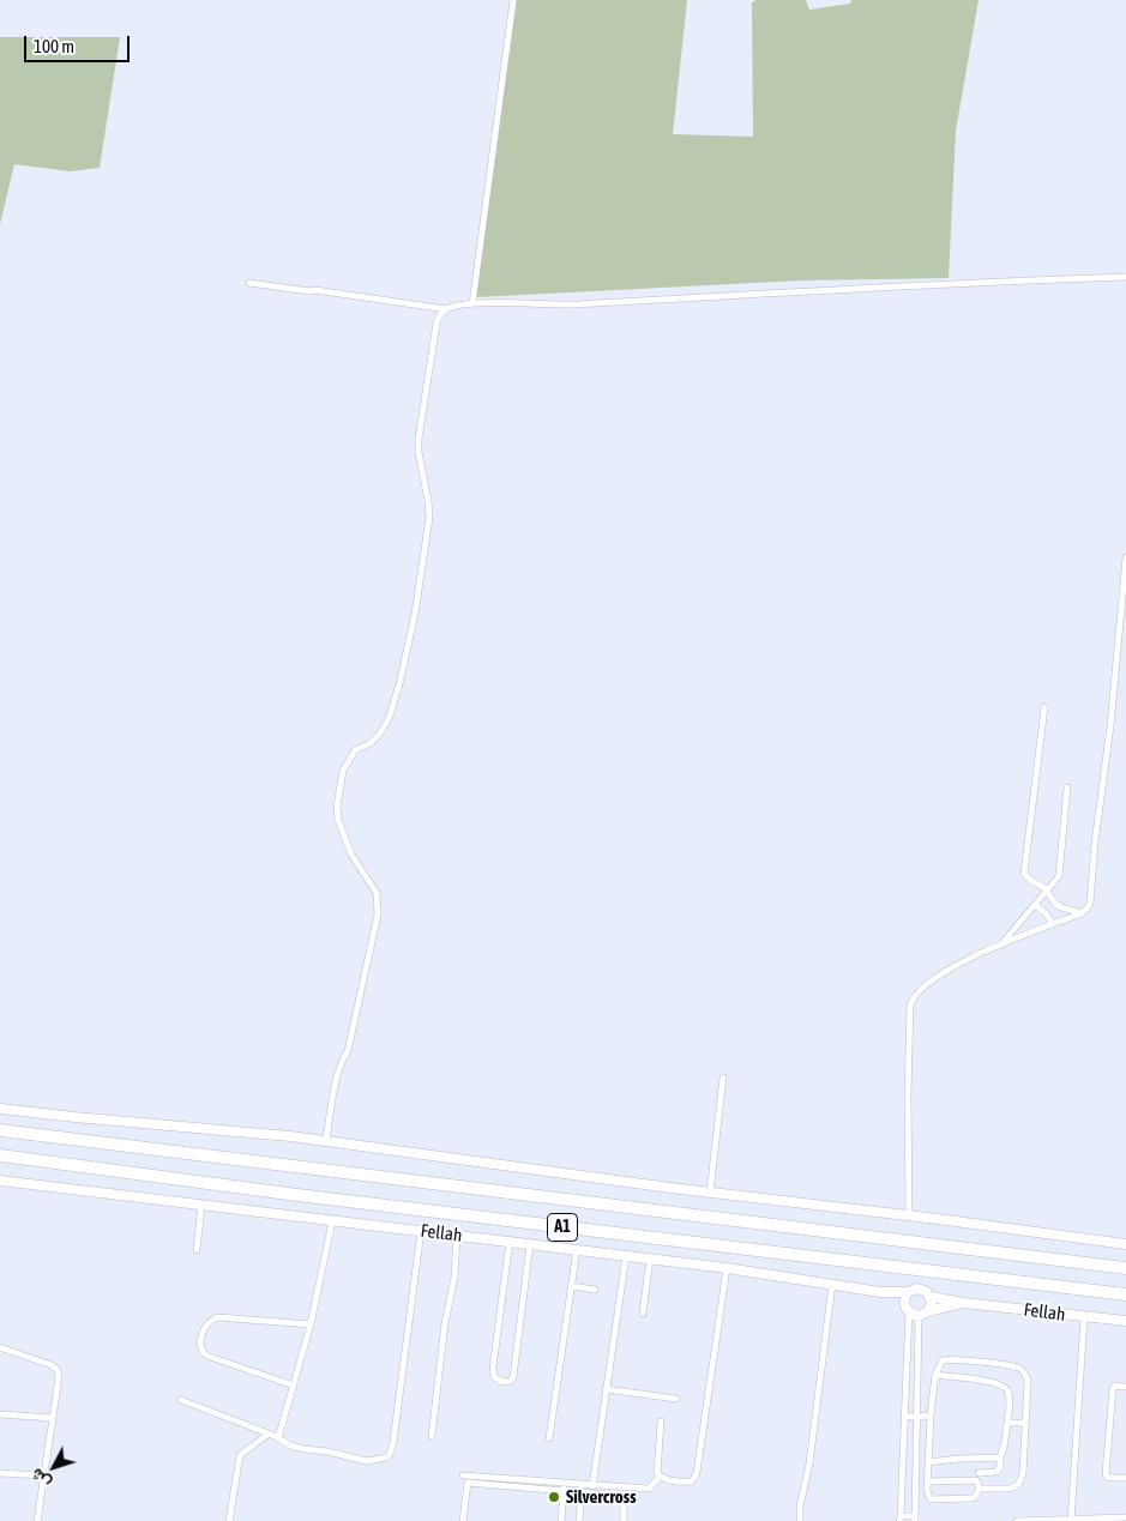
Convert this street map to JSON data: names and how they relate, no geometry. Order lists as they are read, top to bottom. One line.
{"streets":{"highway":["A1"],"street":["Fellah"]},"places":["Silvercross"],"scale_bar":"100 m","north":"bottom left"}
